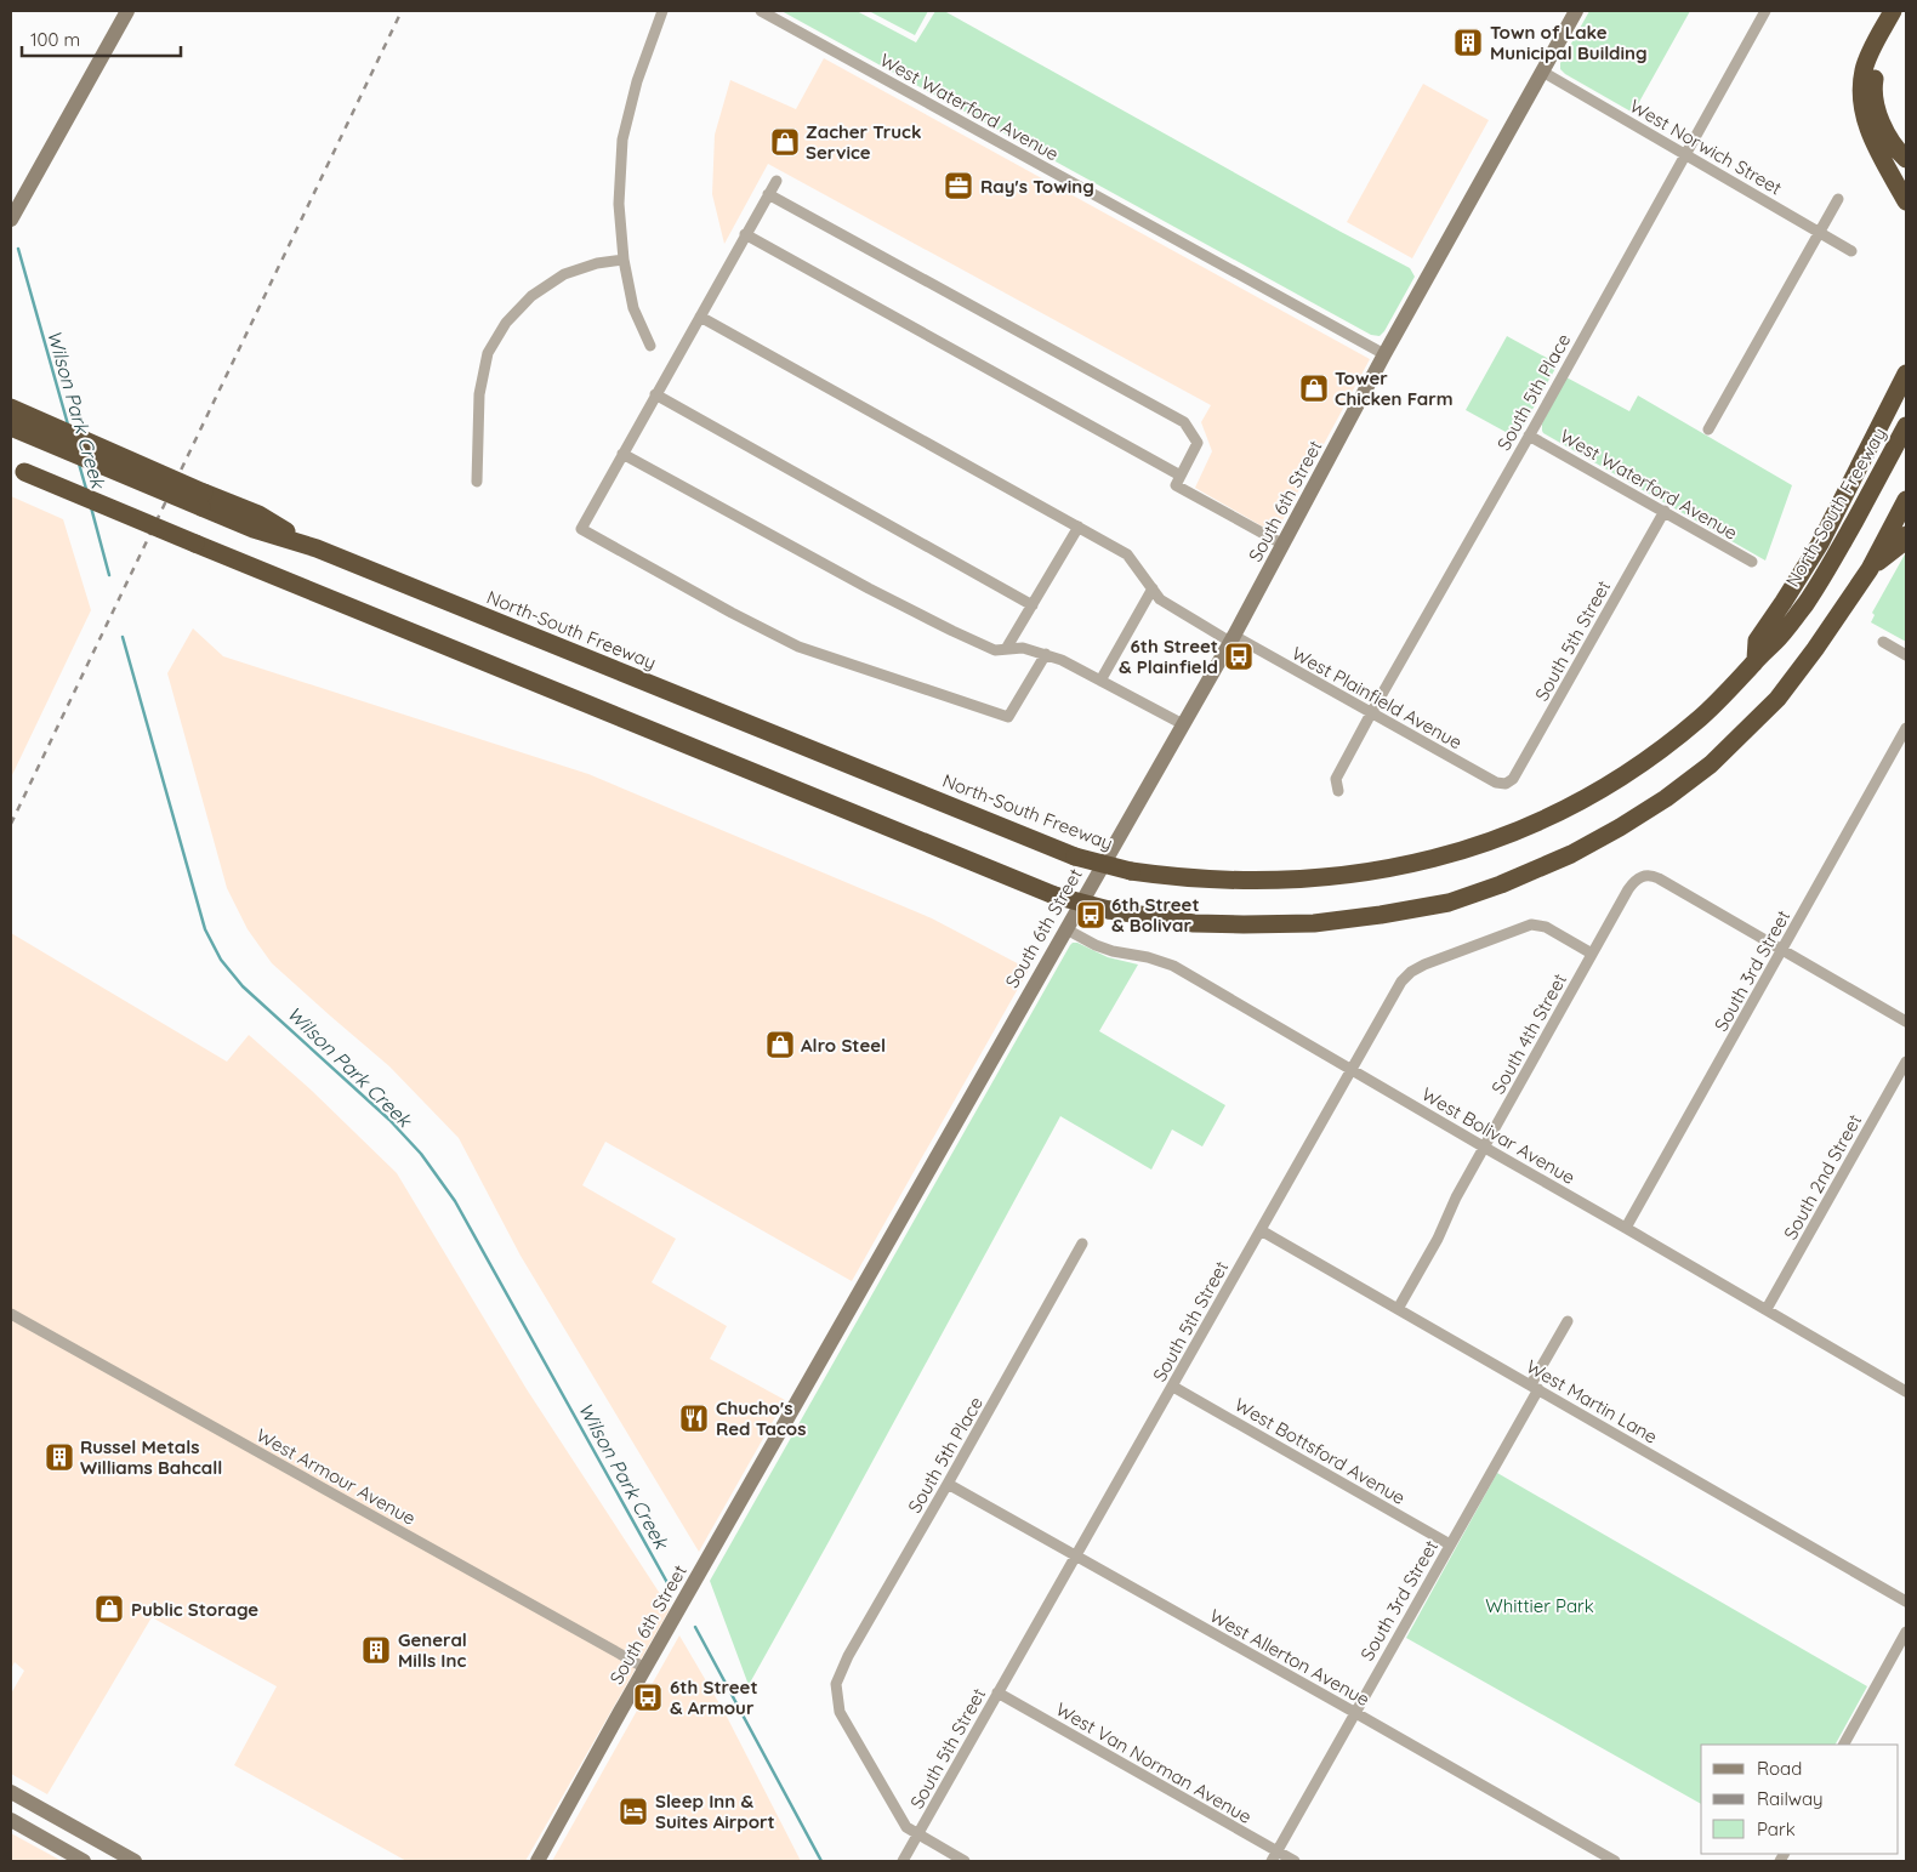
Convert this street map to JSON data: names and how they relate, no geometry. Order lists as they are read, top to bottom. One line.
{"streets":{"highway":["North-South Freeway"],"street":["West Waterford Avenue","West Norwich Street","South 5th Place","South 6th Street","South 5th Street","West Plainfield Avenue","South 3rd Street","South 4th Street","West Bolivar Avenue","South 2nd Street","West Martin Lane","West Bottsford Avenue","West Armour Avenue","West Allerton Avenue","West Van Norman Avenue"]},"crossings":[["West Waterford Avenue","South 5th Place"],["West Waterford Avenue","South 6th Street"],["West Waterford Avenue","South 5th Street"],["West Norwich Street","South 5th Place"],["West Norwich Street","South 6th Street"],["South 5th Place","South 5th Street"],["South 5th Place","West Plainfield Avenue"],["South 5th Place","West Allerton Avenue"],["South 6th Street","West Plainfield Avenue"],["South 6th Street","West Bolivar Avenue"],["South 6th Street","West Armour Avenue"],["South 5th Street","West Plainfield Avenue"],["South 5th Street","South 4th Street"],["South 5th Street","West Bolivar Avenue"],["South 5th Street","West Martin Lane"],["South 5th Street","West Bottsford Avenue"],["South 5th Street","West Allerton Avenue"],["South 5th Street","West Van Norman Avenue"],["South 3rd Street","South 4th Street"],["South 3rd Street","West Bolivar Avenue"],["South 3rd Street","West Martin Lane"],["South 3rd Street","West Bottsford Avenue"],["South 3rd Street","West Allerton Avenue"],["South 3rd Street","West Van Norman Avenue"],["South 4th Street","West Bolivar Avenue"],["South 4th Street","West Martin Lane"],["West Bolivar Avenue","South 2nd Street"]],"water":["Wilson Park Creek"],"parks":["Whittier Park"],"places":{"building":["Town of Lake Municipal Building","Russel Metals Williams Bahcall","General Mills Inc"],"shop":["Zacher Truck Service","Tower Chicken Farm","Alro Steel","Public Storage"],"office":["Ray's Towing"],"bus stop":["6th Street & Plainfield","6th Street & Bolivar","6th Street & Armour"],"restaurant":["Chucho's Red Tacos"],"hotel":["Sleep Inn & Suites Airport"]},"legend":["Road","Railway","Park"],"scale_bar":"100 m"}
